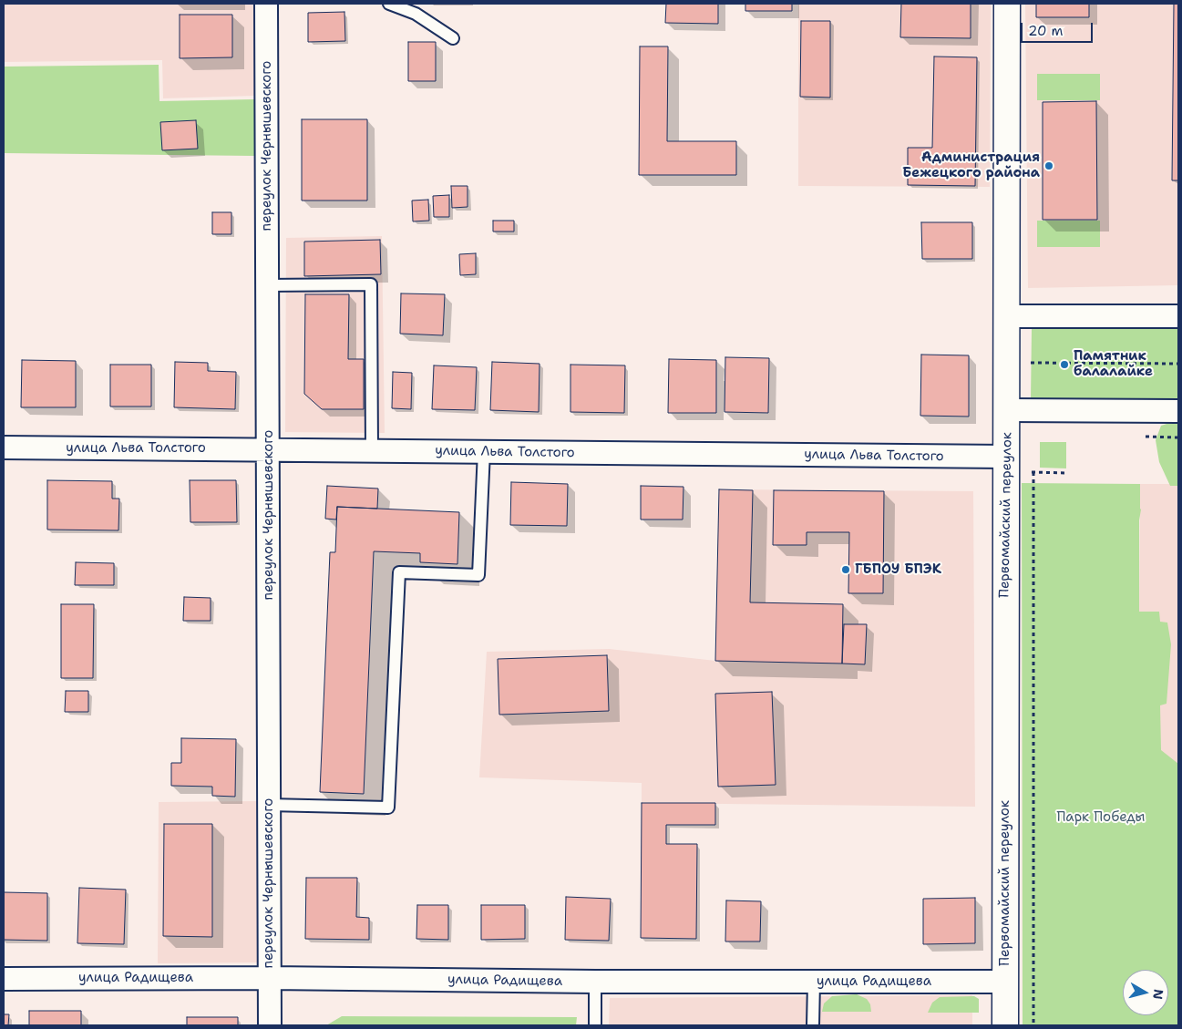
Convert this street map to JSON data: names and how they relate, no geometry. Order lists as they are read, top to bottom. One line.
{"streets":{"street":["переулок Чернышевского","улица Льва Толстого","Первомайский переулок","улица Радищева"]},"crossings":[["переулок Чернышевского","улица Льва Толстого"],["переулок Чернышевского","улица Радищева"],["улица Льва Толстого","Первомайский переулок"],["Первомайский переулок","улица Радищева"]],"parks":["Парк Победы"],"places":["Администрация Бежецкого района","Памятник балалайке","ГБПОУ БПЭК"],"scale_bar":"20 m","north":"right"}
